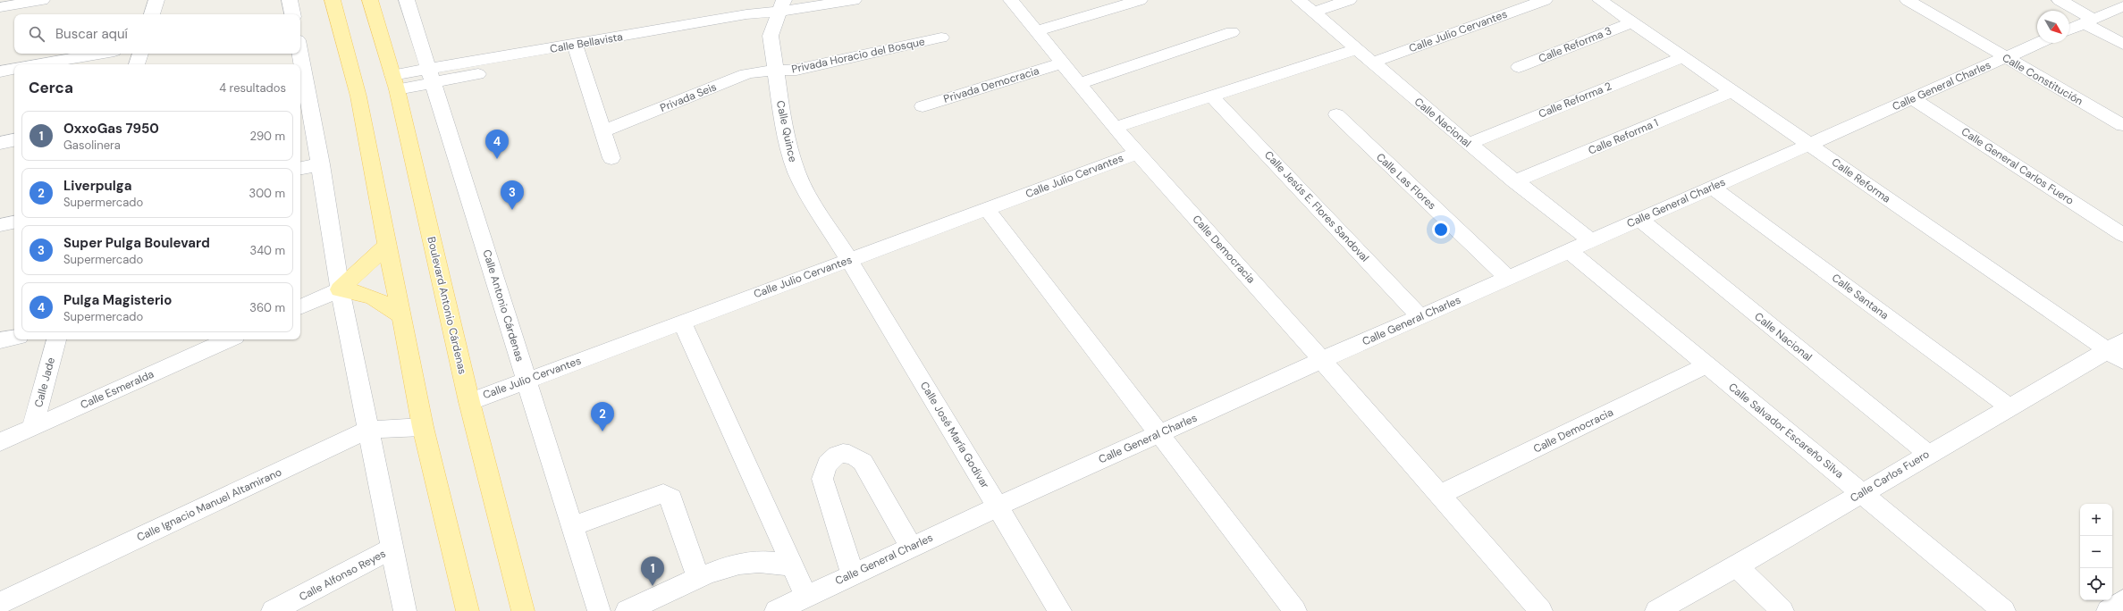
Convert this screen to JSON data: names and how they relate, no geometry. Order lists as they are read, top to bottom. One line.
{"streets":{"main road":["Boulevard Antonio Cárdenas"],"street":["Calle Julio Cervantes","Calle Bellavista","Calle Reforma 3","Privada Horacio del Bosque","Calle Constitución","Privada Democracia","Calle General Charles","Privada Seis","Calle Reforma 2","Calle Nacional","Calle Quince","Calle Reforma 1","Calle General Carlos Fuero","Calle Reforma","Calle Las Flores","Calle Jesús E. Flores Sandoval","Calle Democracia","Calle Santana","Calle Antonio Cárdenas","Calle Jade","Calle Esmeralda","Calle Salvador Escareño Silva","Calle José María Godivar","Calle Carlos Fuero","Calle Ignacio Manuel Altamirano","Calle Alfonso Reyes"]},"crossings":[["Calle Julio Cervantes","Calle Nacional"],["Calle Julio Cervantes","Calle Quince"],["Calle Julio Cervantes","Calle Democracia"],["Calle Julio Cervantes","Boulevard Antonio Cárdenas"],["Calle Julio Cervantes","Calle Antonio Cárdenas"],["Calle Julio Cervantes","Calle José María Godivar"],["Calle Bellavista","Calle Quince"],["Calle Bellavista","Boulevard Antonio Cárdenas"],["Calle Bellavista","Calle Antonio Cárdenas"],["Calle Reforma 3","Calle Reforma"],["Privada Horacio del Bosque","Privada Seis"],["Privada Horacio del Bosque","Calle Quince"],["Calle Constitución","Calle General Charles"],["Privada Democracia","Calle Democracia"],["Calle General Charles","Calle Nacional"],["Calle General Charles","Calle General Carlos Fuero"],["Calle General Charles","Calle Reforma"],["Calle General Charles","Calle Las Flores"],["Calle General Charles","Calle Jesús E. Flores Sandoval"],["Calle General Charles","Calle Democracia"],["Calle General Charles","Calle Santana"],["Calle General Charles","Calle Salvador Escareño Silva"],["Calle General Charles","Calle José María Godivar"],["Privada Seis","Calle Quince"],["Calle Reforma 2","Calle Nacional"],["Calle Reforma 2","Calle Reforma"],["Calle Nacional","Calle Reforma 1"],["Calle Nacional","Calle Carlos Fuero"],["Calle Quince","Calle José María Godivar"],["Calle Reforma 1","Calle Reforma"],["Calle Reforma","Calle Carlos Fuero"],["Calle Democracia","Calle Salvador Escareño Silva"],["Calle Santana","Calle Carlos Fuero"],["Calle Jade","Calle Esmeralda"],["Calle Salvador Escareño Silva","Calle Carlos Fuero"]],"north":"bottom right","page":{"search":"Buscar aquí","heading":["Cerca","4 resultados"],"list":[{"mark":"1","name":"OxxoGas 7950","note":"Gasolinera","value":"290 m"},{"mark":"2","name":"Liverpulga","note":"Supermercado","value":"300 m"},{"mark":"3","name":"Super Pulga Boulevard","note":"Supermercado","value":"340 m"},{"mark":"4","name":"Pulga Magisterio","note":"Supermercado","value":"360 m"}],"pins":["4","3","2","1"],"map_buttons":["+","−"]}}
